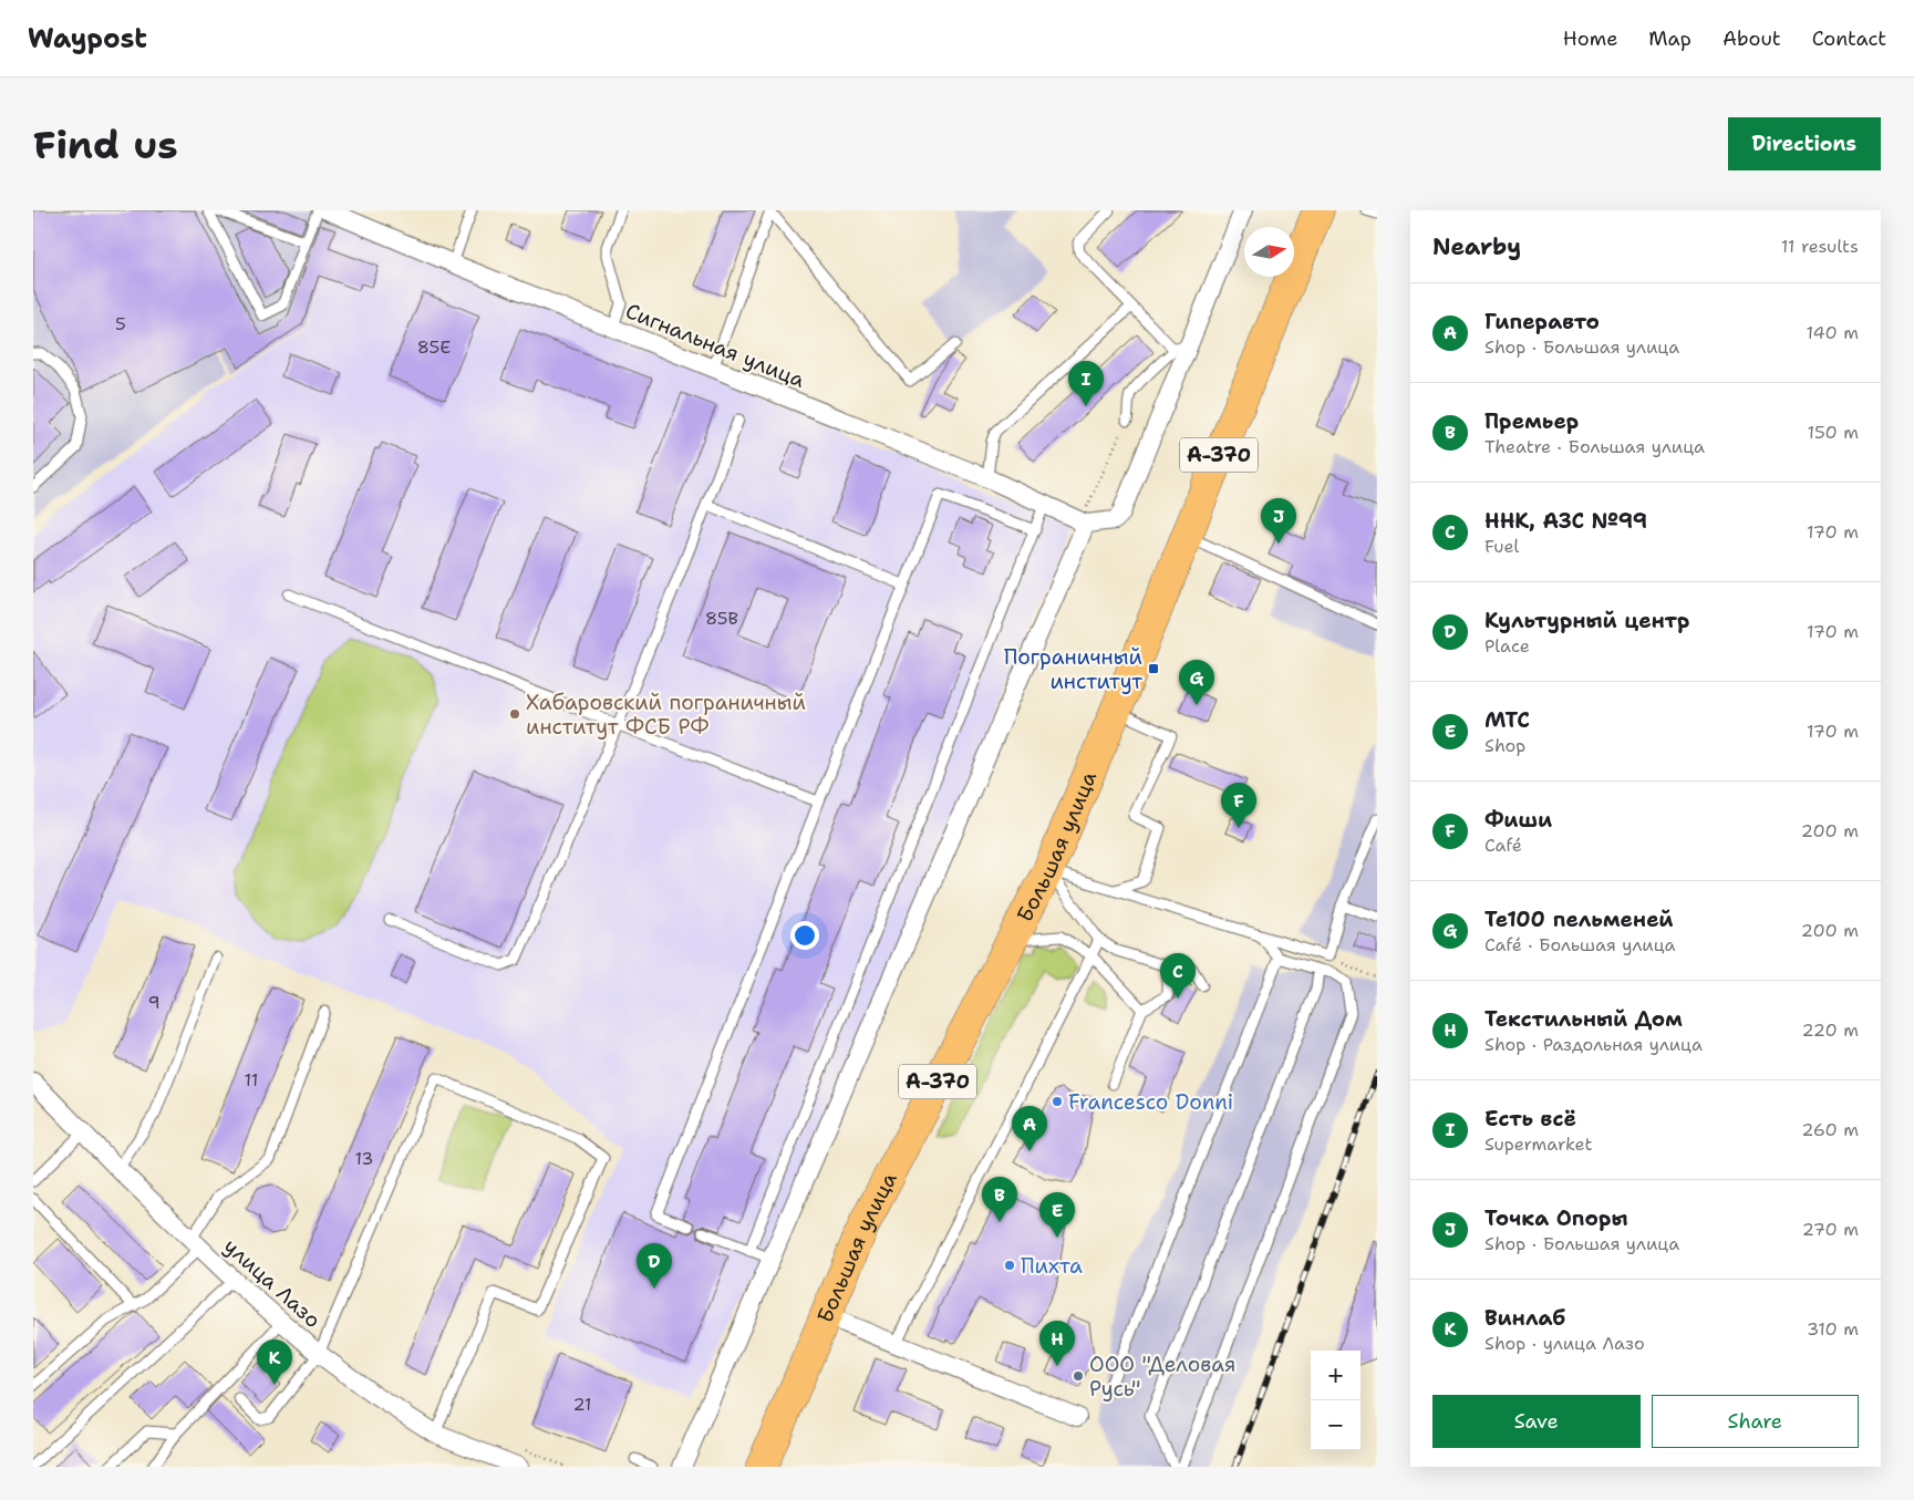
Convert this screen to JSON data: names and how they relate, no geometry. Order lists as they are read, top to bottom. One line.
{"streets":{"highway":["А-370","Большая улица"],"street":["Сигнальная улица","улица Лазо"]},"places":{"transit":["Пограничный институт"],"other":["Хабаровский пограничный институт ФСБ РФ","Francesco Donni","Пихта","ООО \"Деловая Русь\""]},"house_numbers":["5","85Е","85В","9","11","13","21"],"north":"right","page":{"header":"Waypost","nav":["Home","Map","About","Contact"],"buttons":["Directions",["Save","Share"]],"title":"Find us","heading":["Nearby","11 results"],"list":[{"mark":"A","name":"Гиперавто","note":"Shop · Большая улица","value":"140 m"},{"mark":"B","name":"Премьер","note":"Theatre · Большая улица","value":"150 m"},{"mark":"C","name":"ННК, АЗС №99","note":"Fuel","value":"170 m"},{"mark":"D","name":"Культурный центр","note":"Place","value":"170 m"},{"mark":"E","name":"МТС","note":"Shop","value":"170 m"},{"mark":"F","name":"Фиши","note":"Café","value":"200 m"},{"mark":"G","name":"Те100 пельменей","note":"Café · Большая улица","value":"200 m"},{"mark":"H","name":"Текстильный Дом","note":"Shop · Раздольная улица","value":"220 m"},{"mark":"I","name":"Есть всё","note":"Supermarket","value":"260 m"},{"mark":"J","name":"Точка Опоры","note":"Shop · Большая улица","value":"270 m"},{"mark":"K","name":"Винлаб","note":"Shop · улица Лазо","value":"310 m"}],"pins":["I","J","G","F","C","A","B","E","D","H","K"],"map_buttons":["+","−"]}}
